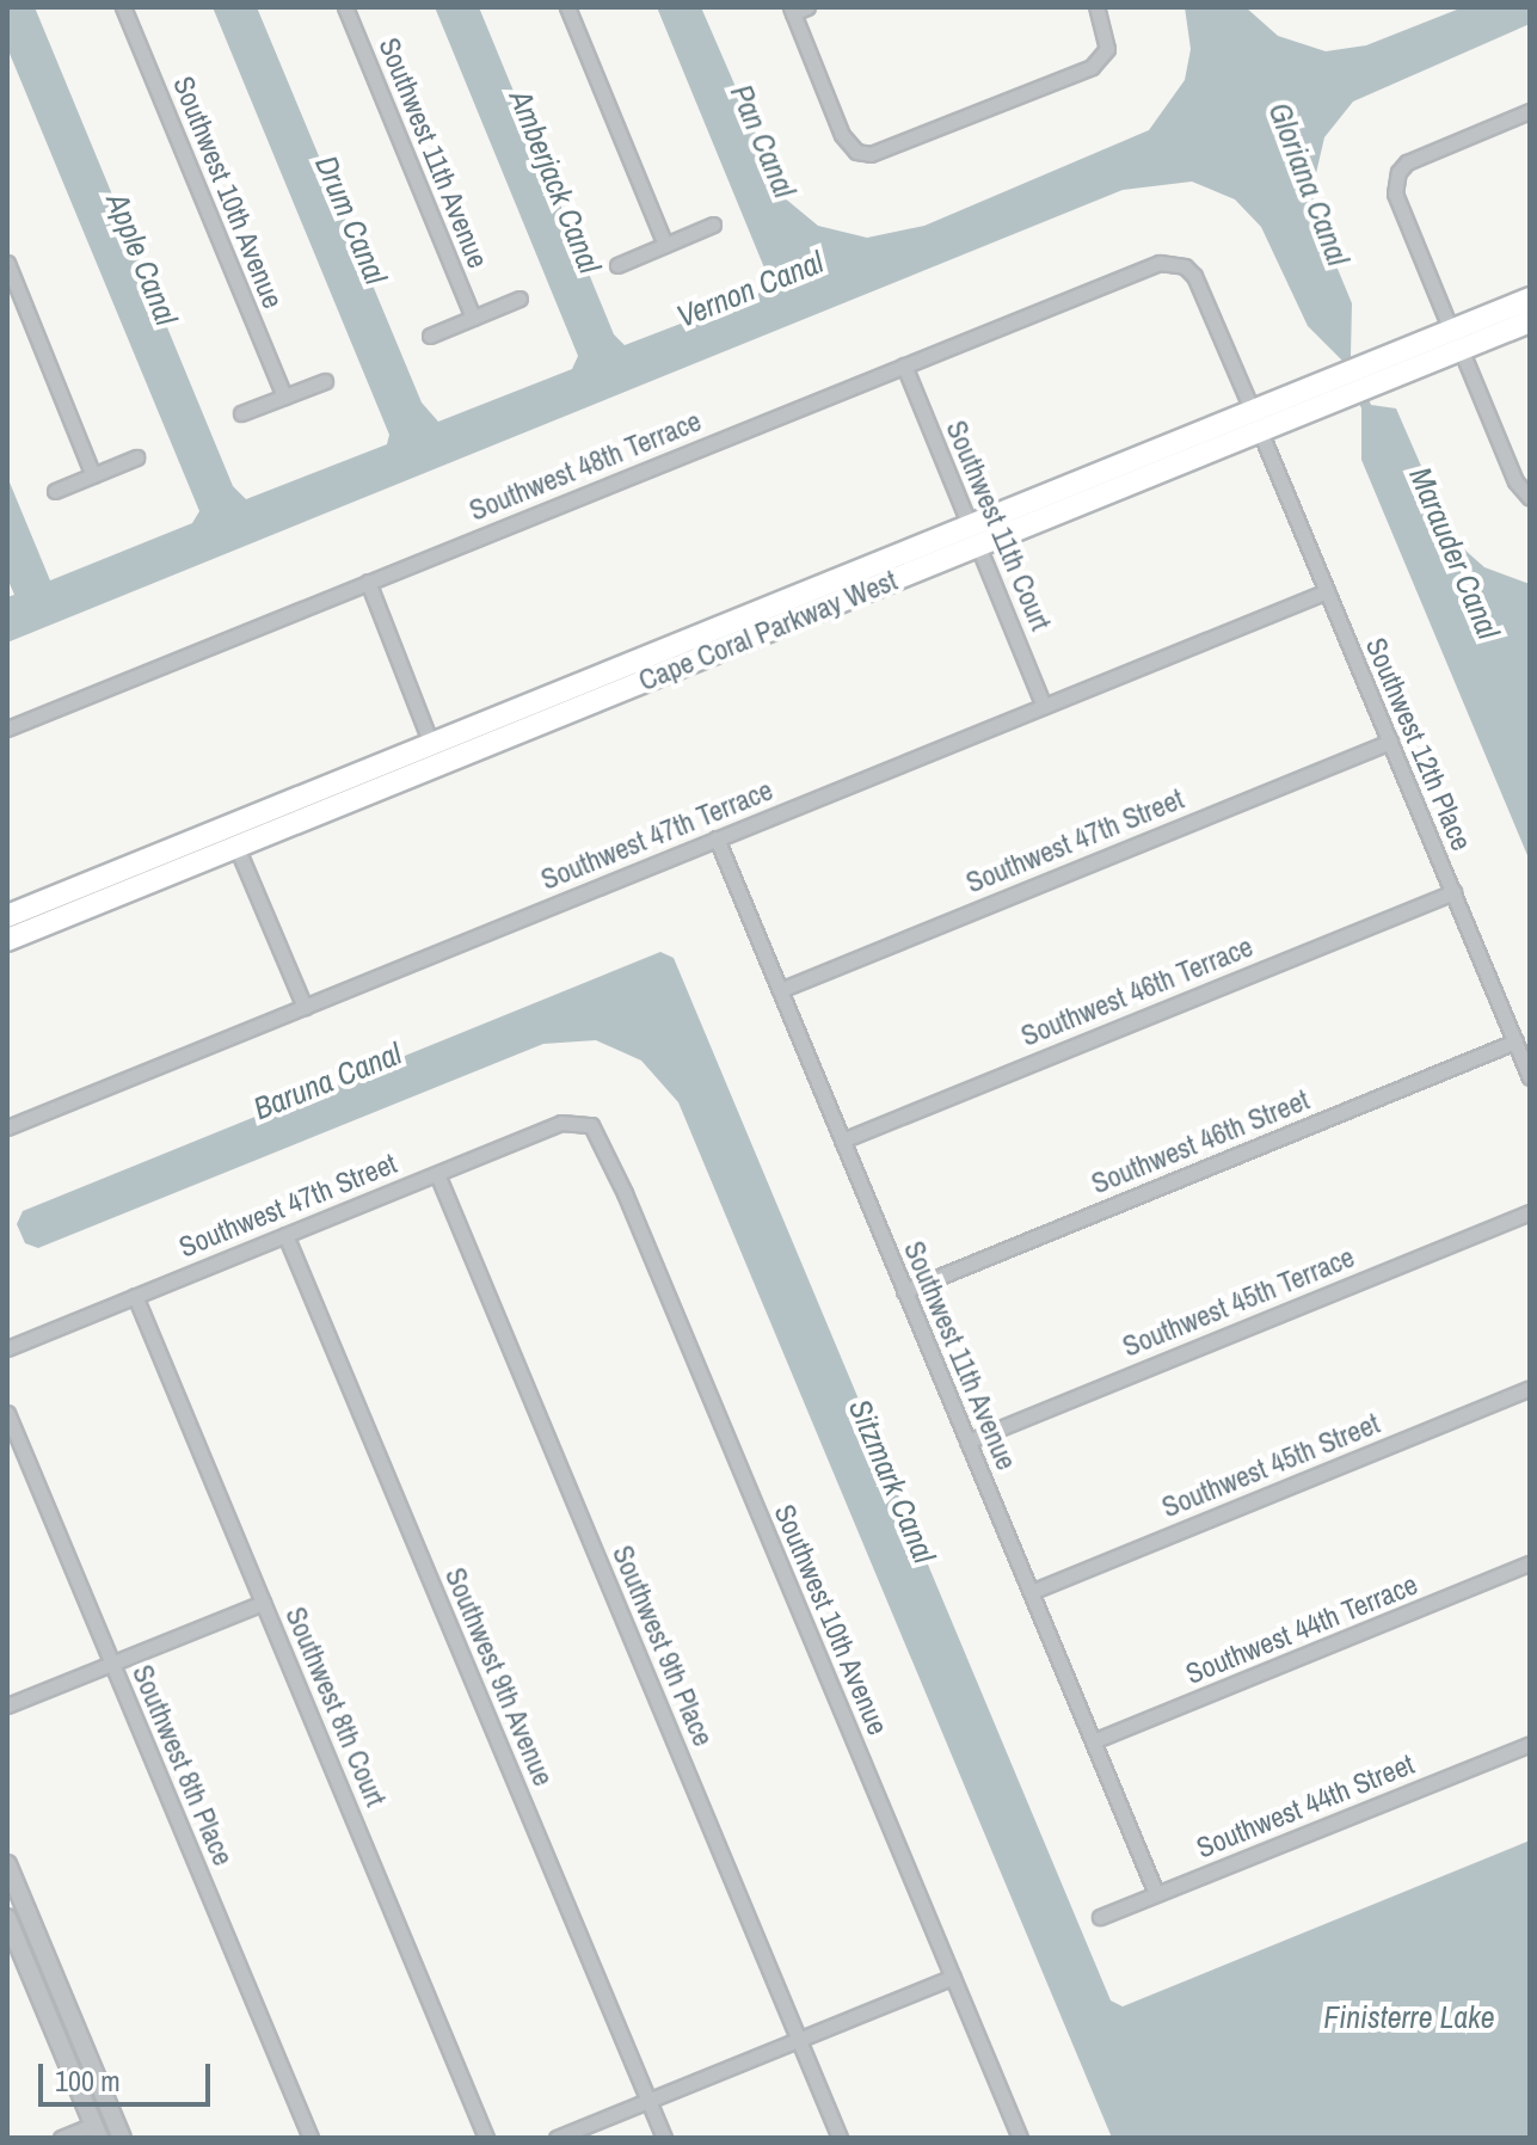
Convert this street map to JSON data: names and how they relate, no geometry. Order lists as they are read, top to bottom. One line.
{"streets":{"main road":["Cape Coral Parkway West"],"street":["Southwest 11th Avenue","Southwest 10th Avenue","Southwest 48th Terrace","Southwest 11th Court","Southwest 12th Place","Southwest 47th Terrace","Southwest 47th Street","Southwest 46th Terrace","Southwest 46th Street","Southwest 45th Terrace","Southwest 45th Street","Southwest 44th Terrace","Southwest 9th Place","Southwest 9th Avenue","Southwest 8th Court","Southwest 8th Place","Southwest 44th Street"]},"crossings":[["Southwest 11th Avenue","Southwest 47th Terrace"],["Southwest 11th Avenue","Southwest 47th Street"],["Southwest 11th Avenue","Southwest 46th Terrace"],["Southwest 11th Avenue","Southwest 46th Street"],["Southwest 11th Avenue","Southwest 45th Terrace"],["Southwest 11th Avenue","Southwest 45th Street"],["Southwest 11th Avenue","Southwest 44th Terrace"],["Southwest 11th Avenue","Southwest 44th Street"],["Southwest 10th Avenue","Southwest 47th Street"],["Southwest 48th Terrace","Southwest 11th Court"],["Southwest 48th Terrace","Southwest 12th Place"],["Southwest 11th Court","Cape Coral Parkway West"],["Southwest 11th Court","Southwest 47th Terrace"],["Cape Coral Parkway West","Southwest 12th Place"],["Southwest 12th Place","Southwest 47th Terrace"],["Southwest 12th Place","Southwest 47th Street"],["Southwest 12th Place","Southwest 46th Terrace"],["Southwest 12th Place","Southwest 46th Street"],["Southwest 47th Street","Southwest 9th Place"],["Southwest 47th Street","Southwest 9th Avenue"],["Southwest 47th Street","Southwest 8th Court"]],"water":["Pan Canal","Amberjack Canal","Gloriana Canal","Drum Canal","Apple Canal","Vernon Canal","Marauder Canal","Baruna Canal","Sitzmark Canal","Finisterre Lake"],"scale_bar":"100 m"}
